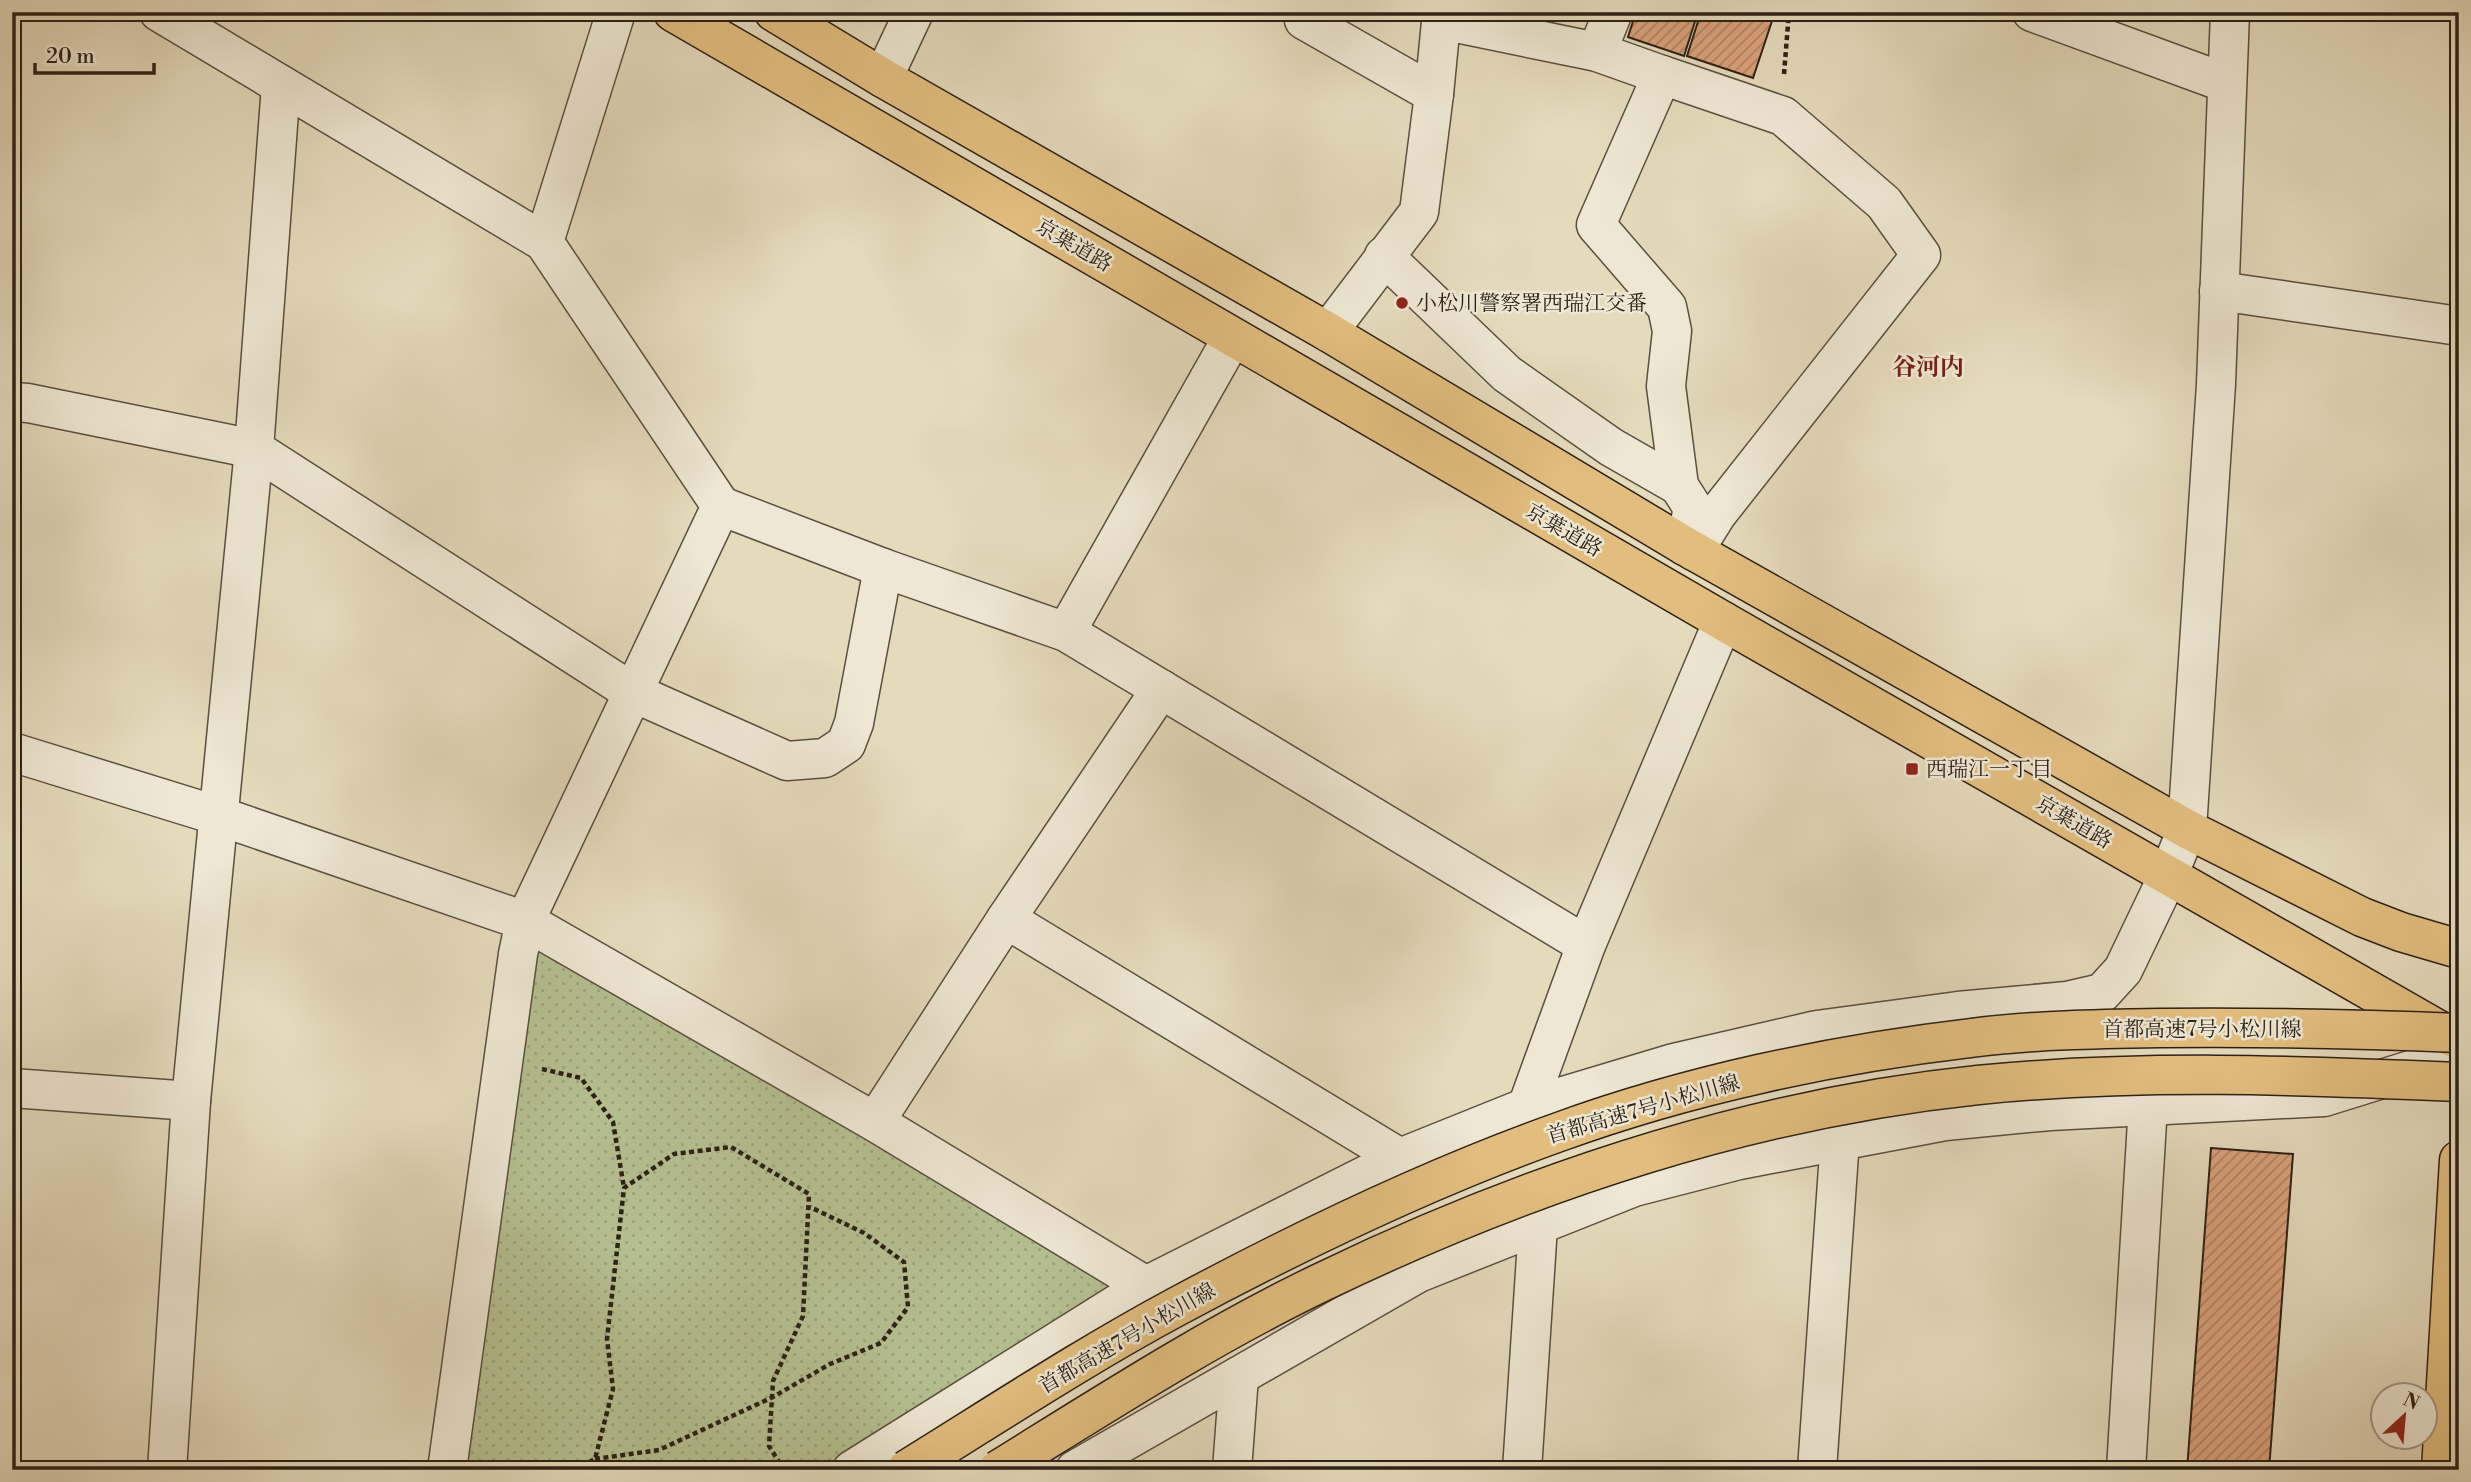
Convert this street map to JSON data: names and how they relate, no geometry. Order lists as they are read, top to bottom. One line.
{"streets":{"main road":["京葉道路","首都高速7号小松川線"]},"districts":["谷河内"],"places":{"other":["小松川警察署西瑞江交番"],"transit":["西瑞江一丁目"]},"scale_bar":"20 m","north":"top right"}
